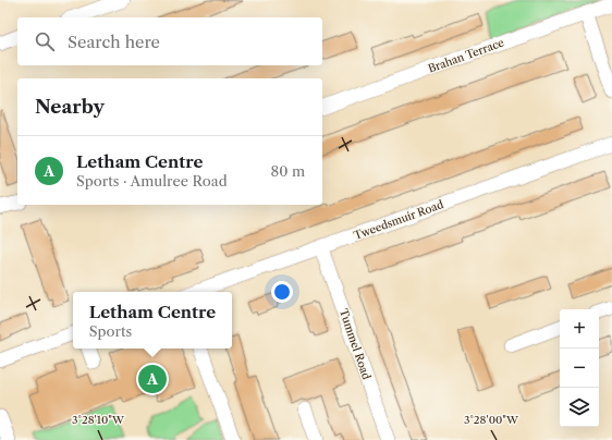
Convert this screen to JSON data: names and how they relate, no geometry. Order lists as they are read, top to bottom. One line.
{"streets":{"street":["Brahan Terrace","Tweedsmuir Road","Tummel Road"]},"crossings":[["Tweedsmuir Road","Tummel Road"]],"page":{"search":"Search here","heading":"Nearby","list":[{"mark":"A","name":"Letham Centre","note":"Sports · Amulree Road","value":"80 m"}],"popup":["Letham Centre","Sports"],"map_buttons":["+","−"],"pins":"A"},"coordinates":["3°28'10\"W","3°28'00\"W"]}
